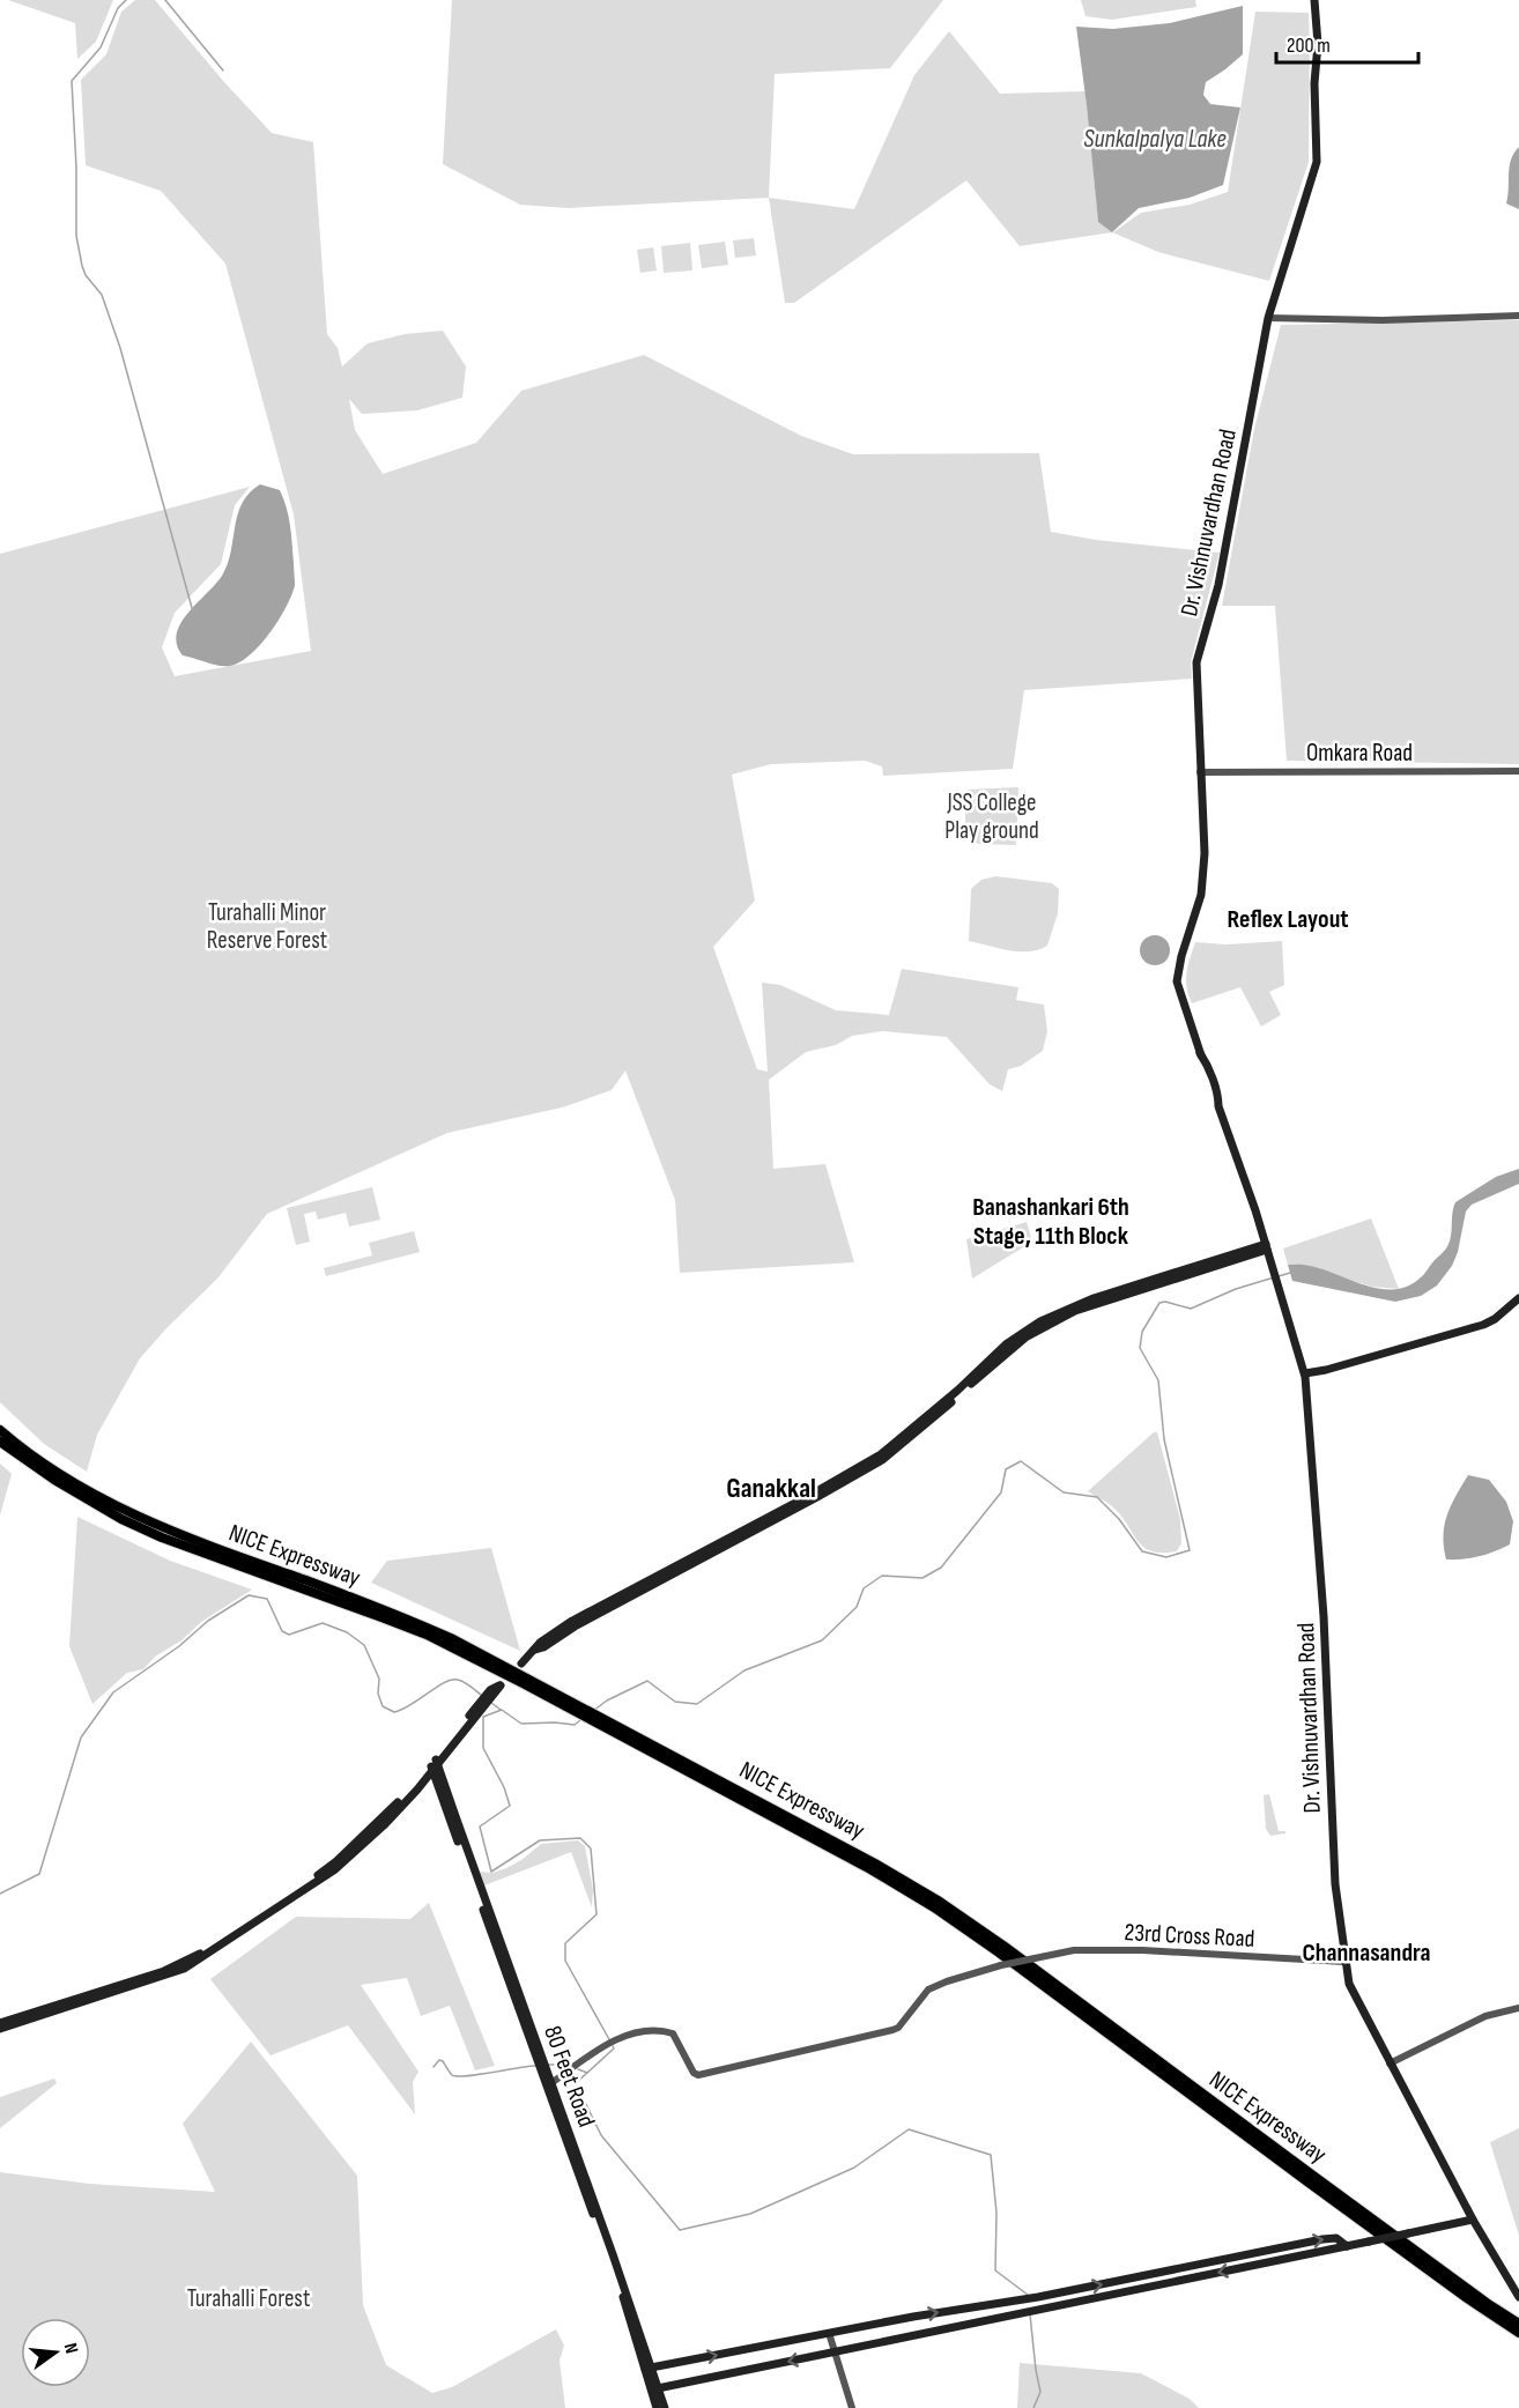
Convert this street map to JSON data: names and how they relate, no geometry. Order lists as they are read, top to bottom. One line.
{"streets":{"highway":["NICE Expressway"],"main road":["Dr. Vishnuvardhan Road","80 Feet Road"],"street":["Omkara Road","23rd Cross Road"]},"crossings":[["Dr. Vishnuvardhan Road","Omkara Road"],["Dr. Vishnuvardhan Road","23rd Cross Road"],["23rd Cross Road","80 Feet Road"]],"districts":["Reflex Layout","Banashankari 6th Stage, 11th Block","Ganakkal","Channasandra"],"water":["Sunkalpalya Lake"],"parks":["JSS College Play ground","Turahalli Minor Reserve Forest","Turahalli Forest"],"scale_bar":"200 m","north":"right"}
